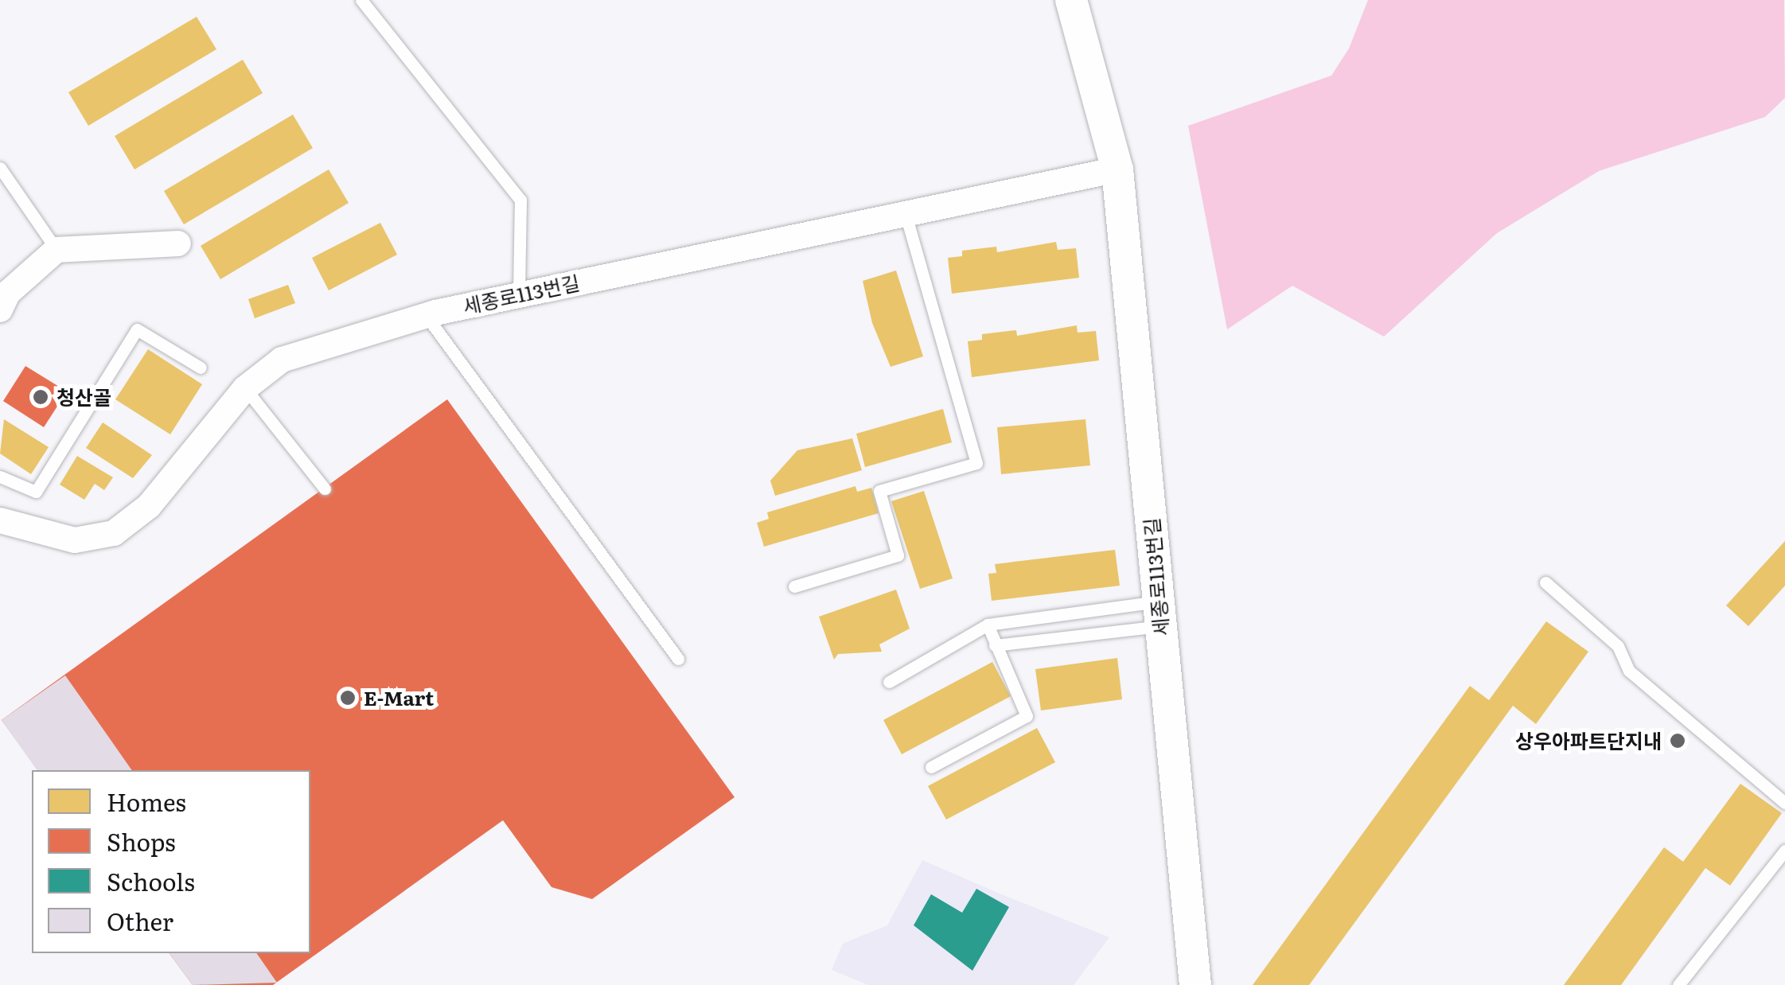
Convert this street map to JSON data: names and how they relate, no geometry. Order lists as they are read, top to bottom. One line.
{"streets":{"street":["세종로113번길"]},"places":["청산골","E-Mart","상우아파트단지내"],"legend":["Homes","Shops","Schools","Other"]}
